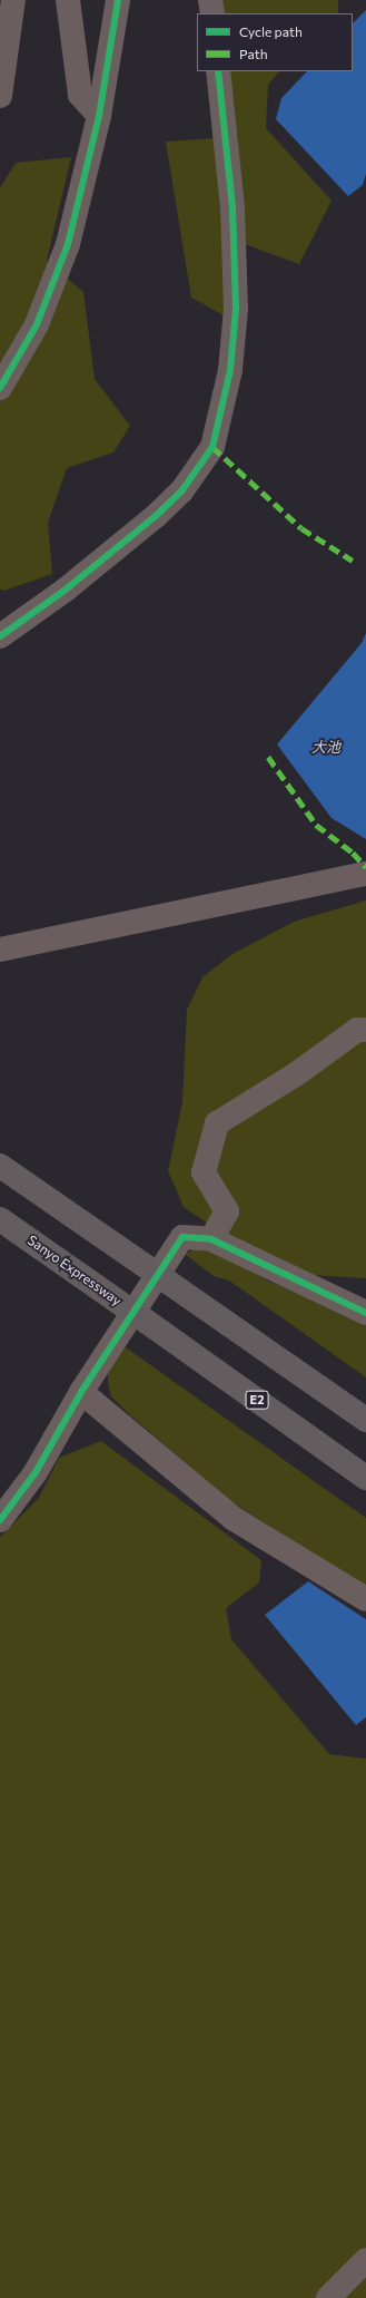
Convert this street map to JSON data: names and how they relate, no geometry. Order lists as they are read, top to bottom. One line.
{"streets":{"highway":["Sanyo Expressway","E2"]},"water":["大池"],"legend":["Cycle path","Path"]}
